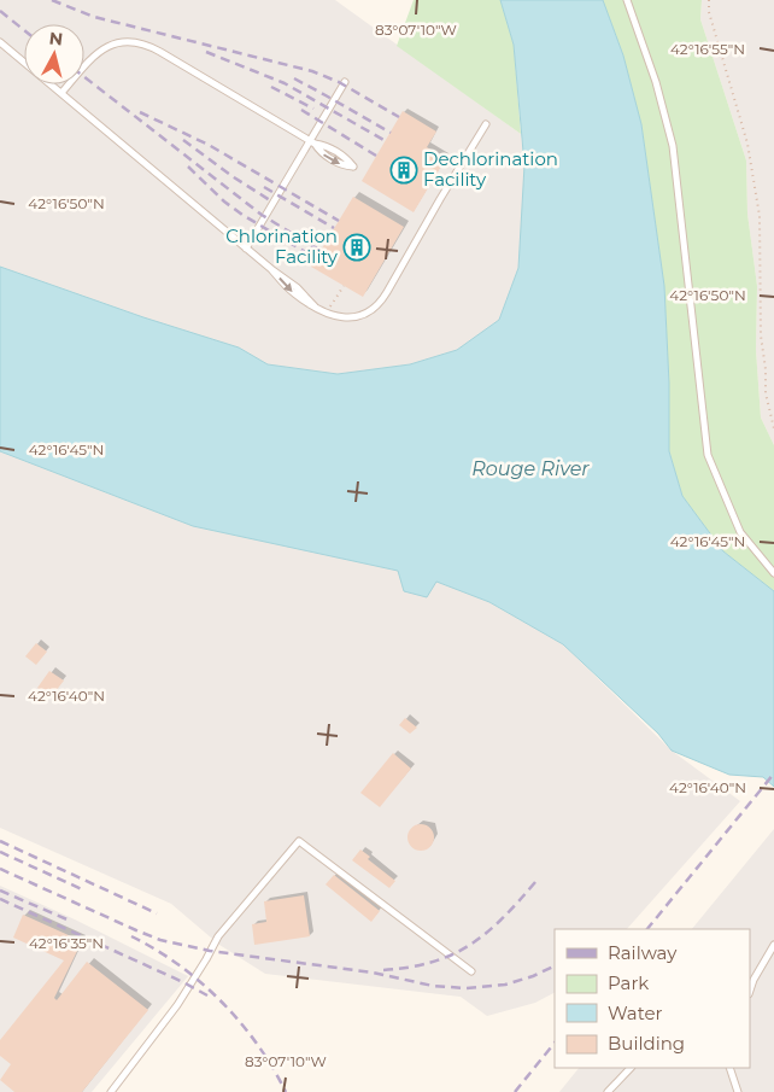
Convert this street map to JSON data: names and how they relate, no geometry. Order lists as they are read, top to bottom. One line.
{"water":["Rouge River"],"places":{"building":["Dechlorination Facility","Chlorination Facility"]},"legend":["Railway","Park","Water","Building"],"north":"top","coordinates":["83°07'10\"W","42°16'55\"N","42°16'50\"N","42°16'45\"N","42°16'40\"N","42°16'35\"N"]}
